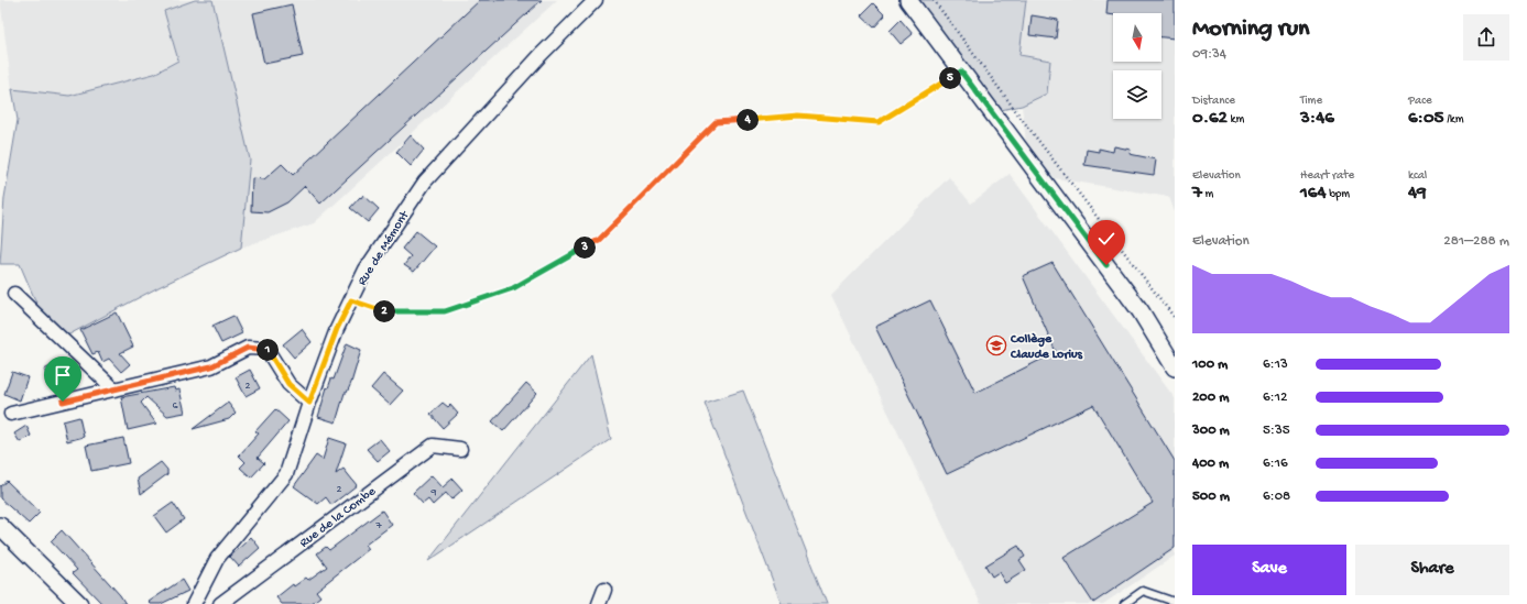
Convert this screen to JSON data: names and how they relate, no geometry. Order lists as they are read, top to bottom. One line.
{"streets":{"street":["Rue de Mémont","Rue de la Combe"]},"places":{"school or university":["Collège Claude Lorius"]},"house_numbers":["2","6","2","9","7"],"north":"bottom","page":{"heading":["Morning run","09:34"],"pins":["5","4","3","2","1"],"stats":[["Distance","0.62 km"],["Time","3:46"],["Pace","6:05 /km"],["Elevation","7 m"],["Heart rate","164 bpm"],["kcal","49"]],"chart":["Elevation","281–288 m"],"list":[{"name":"100 m","note":"6:13"},{"name":"200 m","note":"6:12"},{"name":"300 m","note":"5:35"},{"name":"400 m","note":"6:16"},{"name":"500 m","note":"6:08"}],"buttons":["Save","Share"]}}
